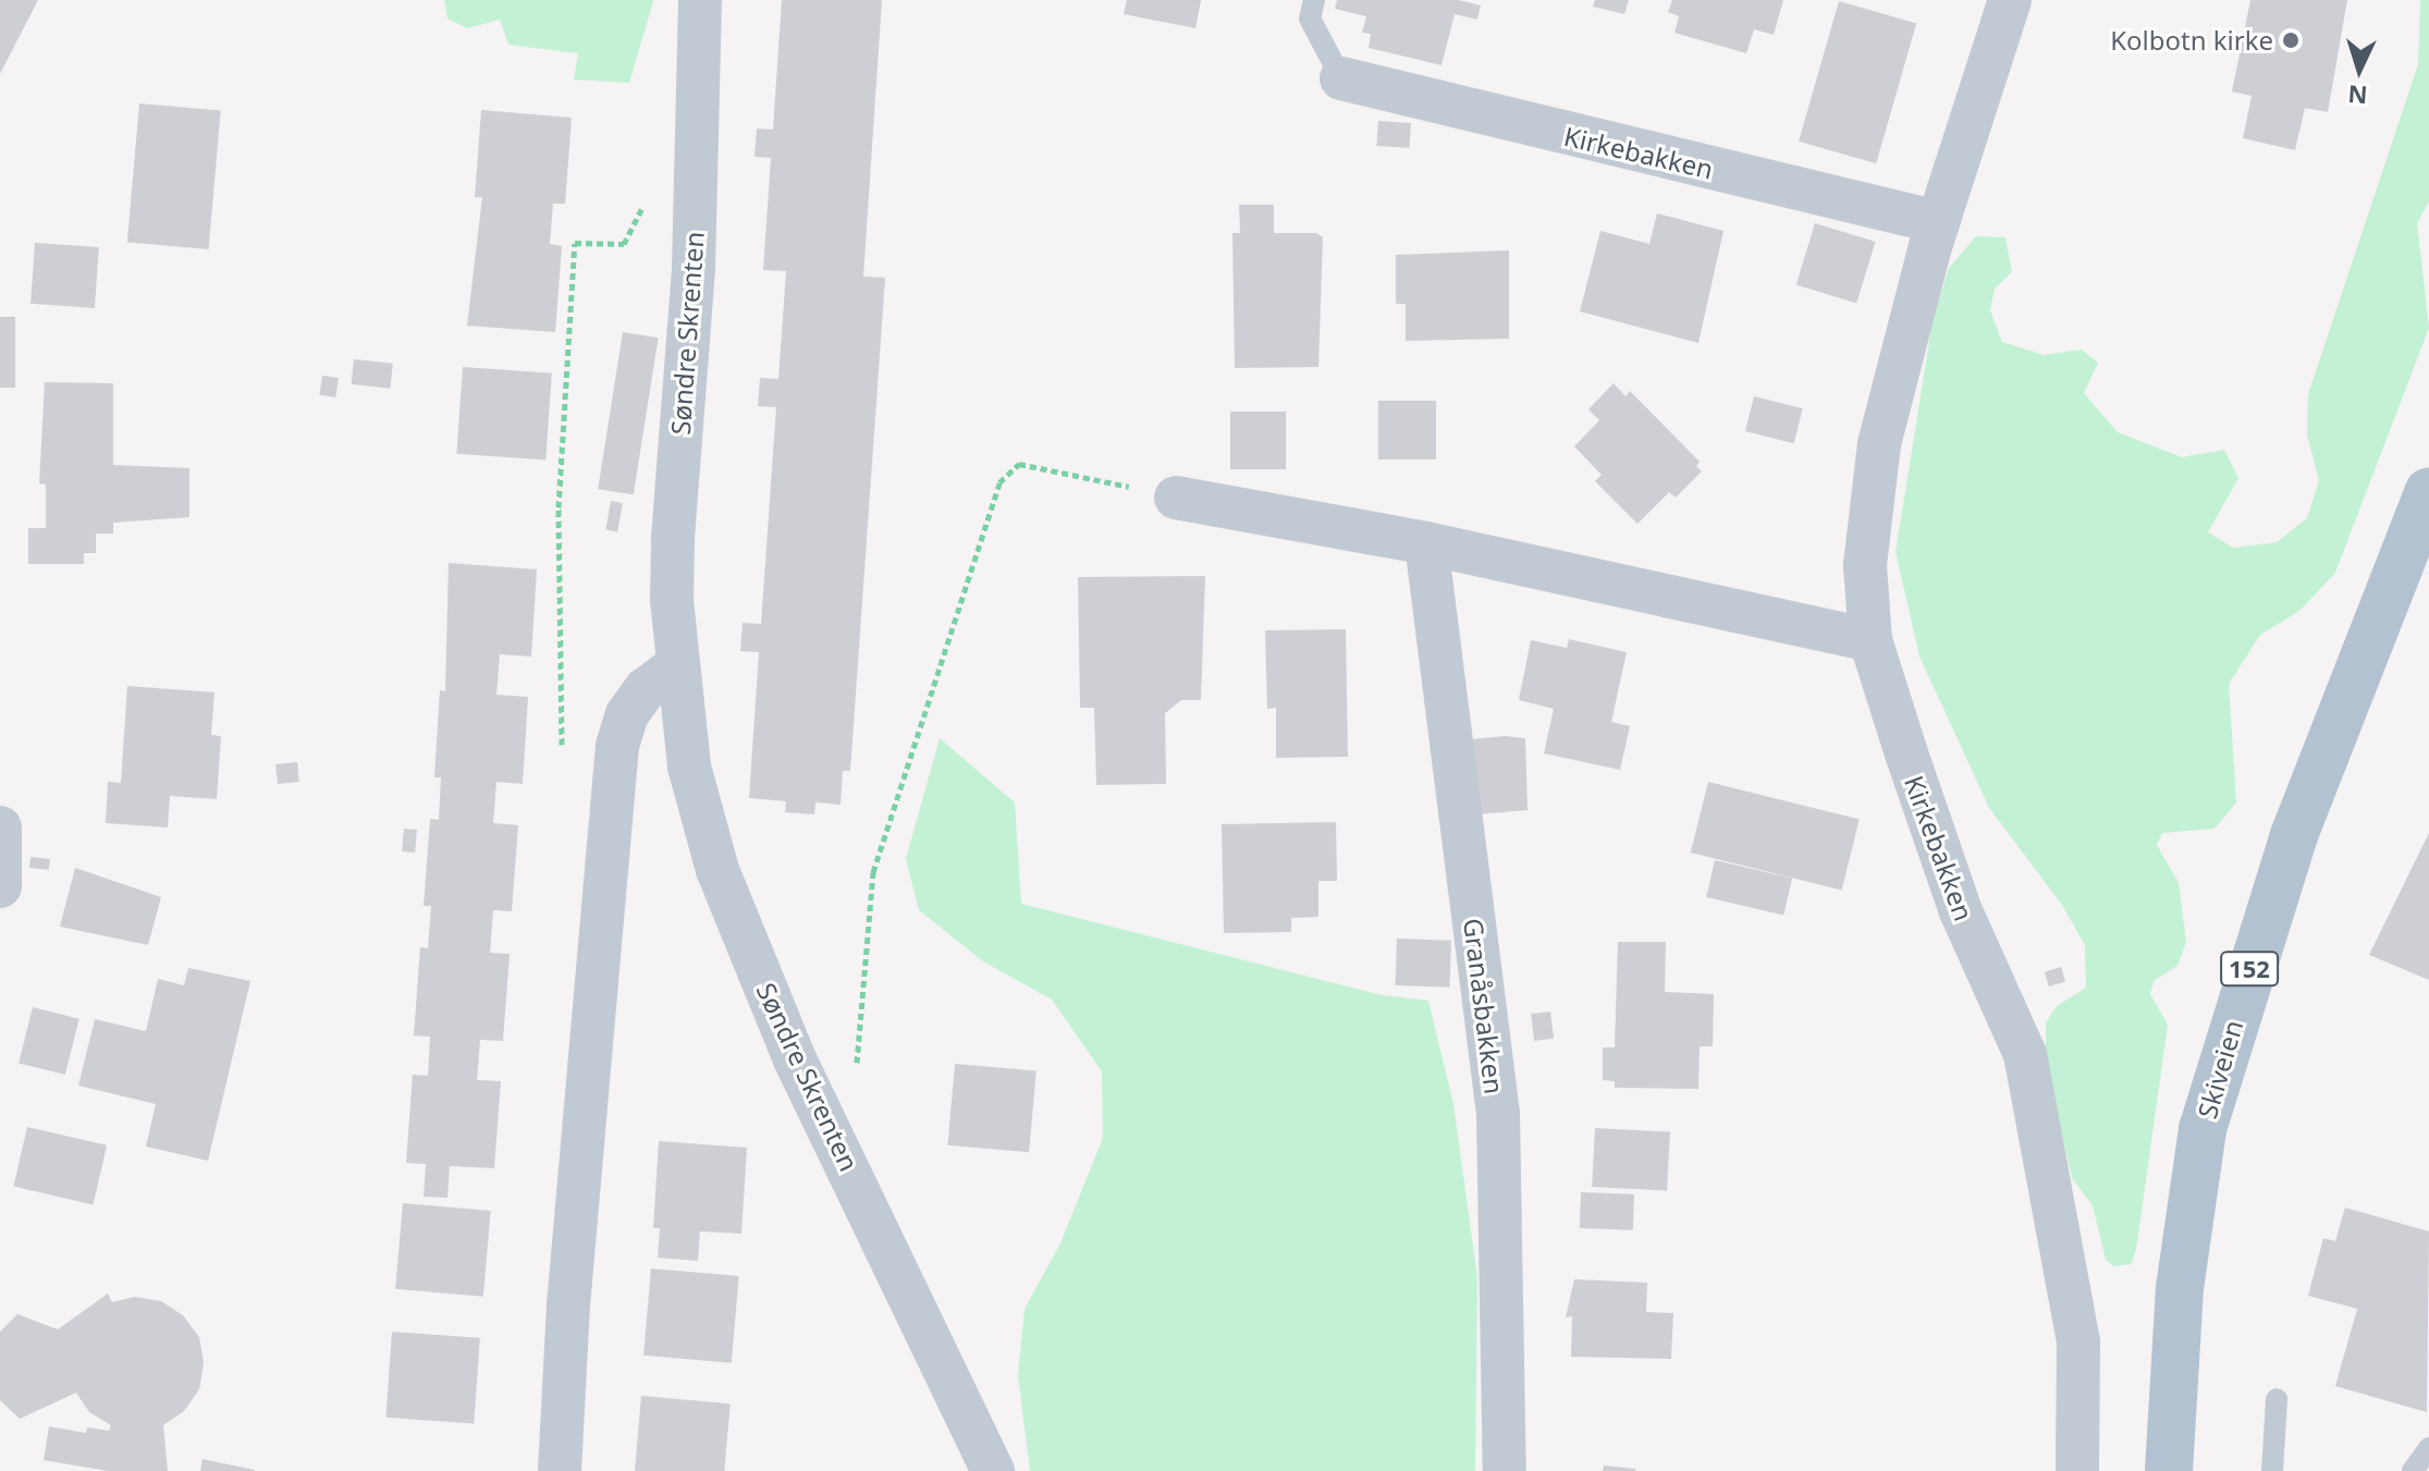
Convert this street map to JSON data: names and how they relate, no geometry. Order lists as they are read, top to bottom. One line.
{"streets":{"main road":["152","Skiveien"],"street":["Kirkebakken","Søndre Skrenten","Granåsbakken"]},"places":["Kolbotn kirke"],"north":"bottom"}
